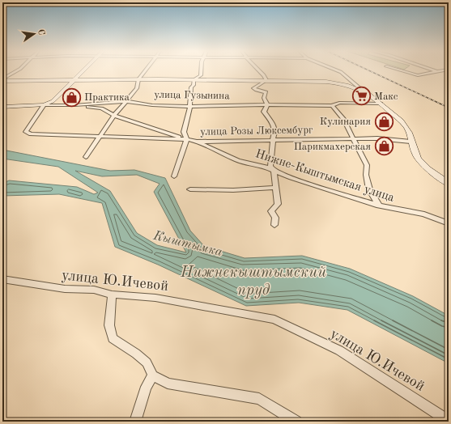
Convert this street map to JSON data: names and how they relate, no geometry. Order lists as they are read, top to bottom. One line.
{"streets":{"main road":["улица Гузынина"],"street":["улица Розы Люксембург","Нижне-Кыштымская улица","улица Ю.Ичевой"]},"crossings":[["улица Гузынина","улица Розы Люксембург"],["улица Розы Люксембург","Нижне-Кыштымская улица"]],"water":["Кыштымка","Нижнекыштымский пруд"],"places":{"supermarket":["Макс"],"shop":["Практика","Кулинария","Парикмахерская"]},"north":"right"}
